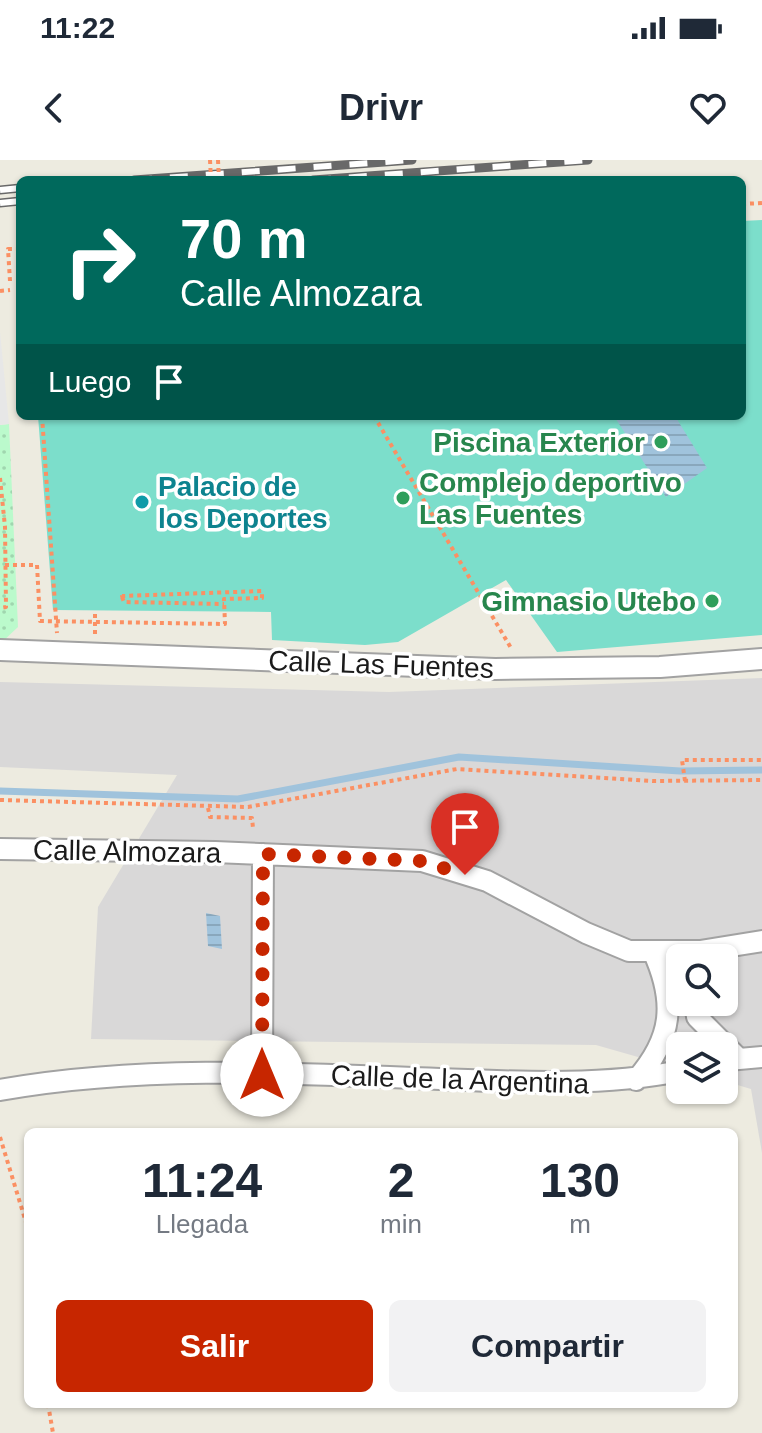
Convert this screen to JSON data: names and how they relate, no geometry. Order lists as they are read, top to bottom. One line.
{"streets":{"street":["Calle Las Fuentes","Calle Almozara","Calle de la Argentina"]},"places":["Piscina Exterior","Complejo deportivo Las Fuentes","Palacio de los Deportes","Gimnasio Utebo"],"page":{"status":"11:22","header":"Drivr","turn":["70 m","Calle Almozara"],"then":"Luego","eta":["11:24","Llegada","2","min","130","m"],"buttons":["Salir","Compartir"]}}
